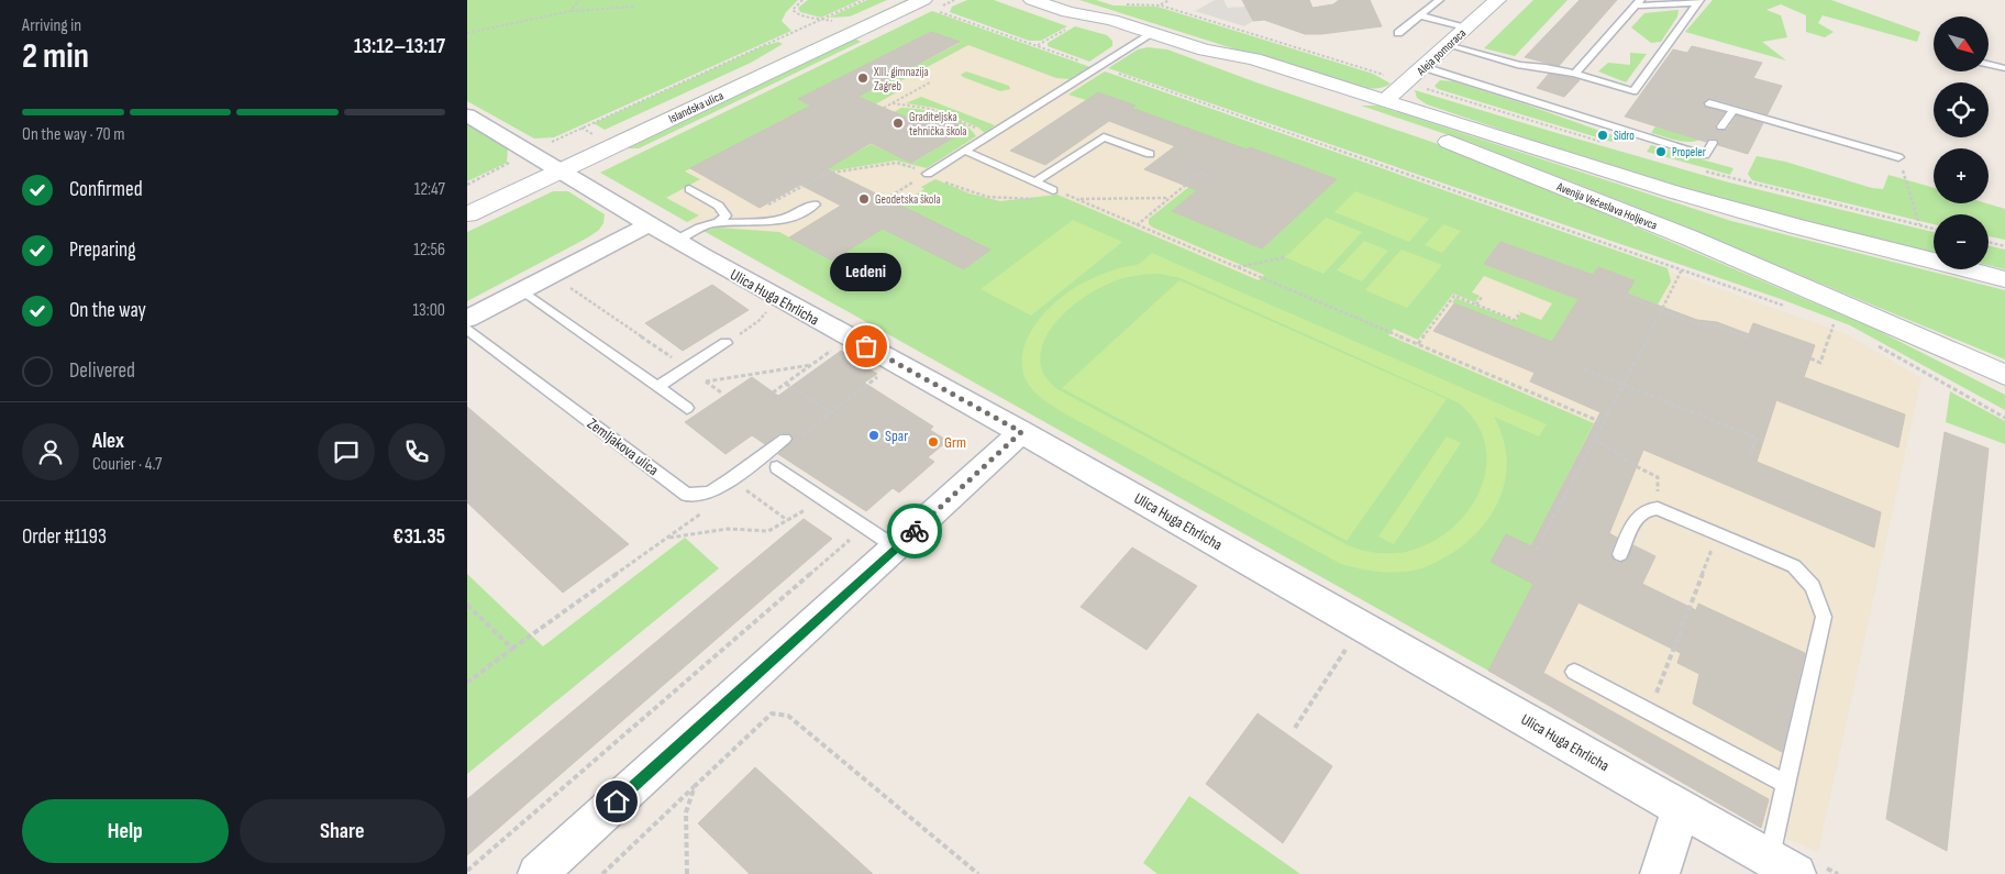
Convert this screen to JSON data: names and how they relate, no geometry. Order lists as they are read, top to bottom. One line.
{"streets":{"street":["Aleja pomoraca","Islandska ulica","Avenija Većeslava Holjevca","Ulica Huga Ehrlicha"],"lane":["Zemljakova ulica"]},"crossings":[["Aleja pomoraca","Avenija Većeslava Holjevca"],["Islandska ulica","Ulica Huga Ehrlicha"]],"places":["XIII. gimnazija Zagreb","Graditeljska tehnička škola","Sidro","Propeler","Geodetska škola","Ledeni","Spar","Grm"],"north":"bottom right","page":{"heading":["2 min","Arriving in","13:12–13:17"],"panel":["Alex","Courier · 4.7","Order #1193","€31.35"],"map_buttons":["+","−"],"bar":"On the way · 70 m","list":[["Confirmed","12:47"],["Preparing","12:56"],["On the way","13:00"],"Delivered"],"bubble":"Ledeni","buttons":["Help","Share"]}}
